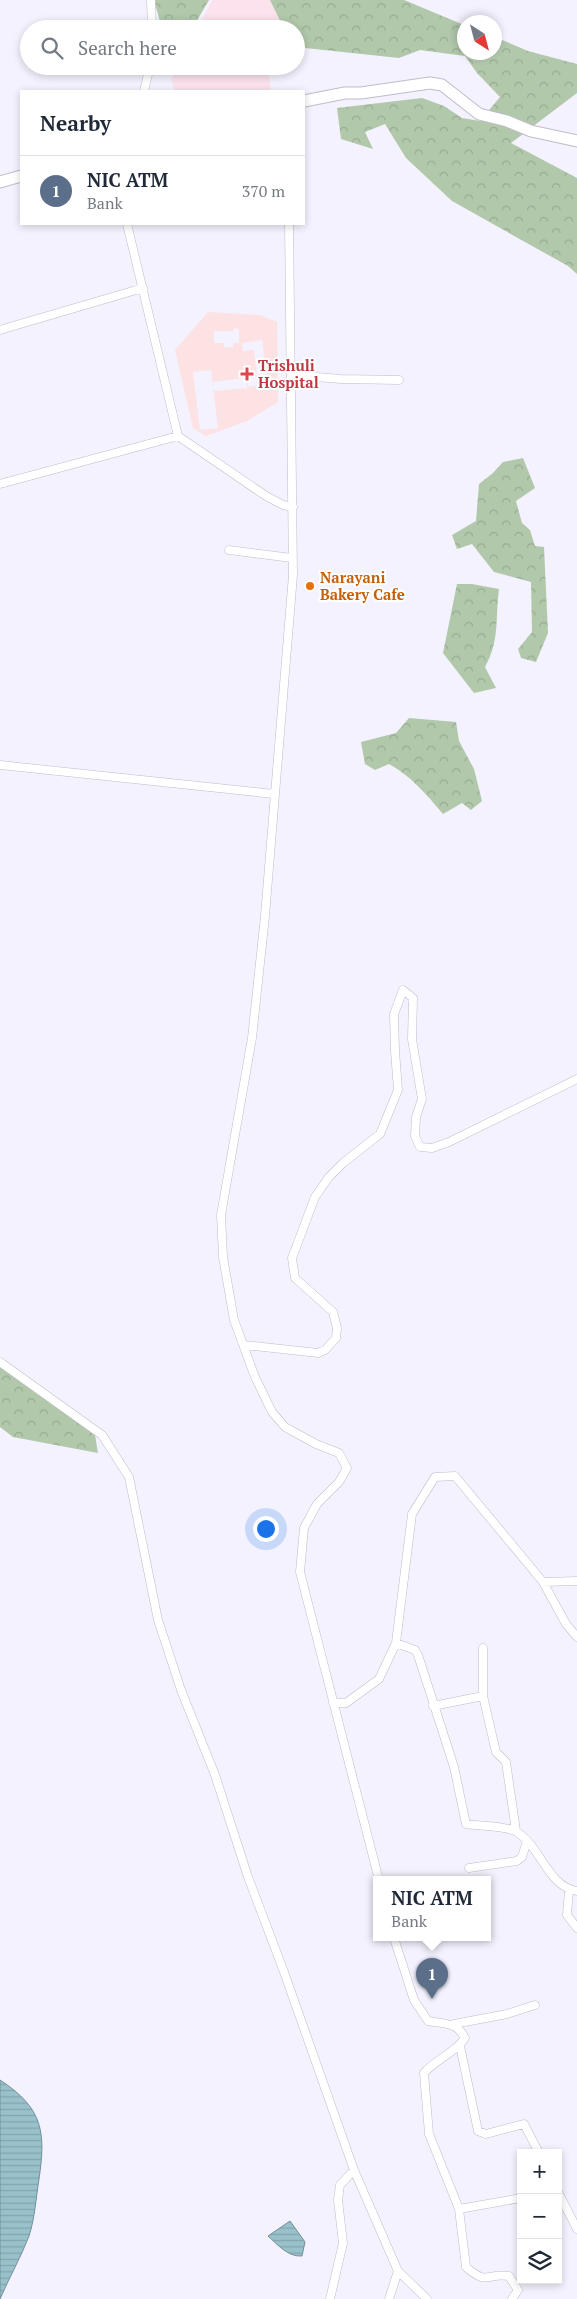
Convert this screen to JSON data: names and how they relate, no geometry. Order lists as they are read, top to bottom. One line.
{"places":{"health":["Trishuli Hospital"],"other":["Narayani Bakery Cafe"]},"north":"bottom right","page":{"search":"Search here","heading":"Nearby","list":[{"mark":"1","name":"NIC ATM","note":"Bank","value":"370 m"}],"popup":["NIC ATM","Bank"],"pins":"1","map_buttons":["+","−"]}}
